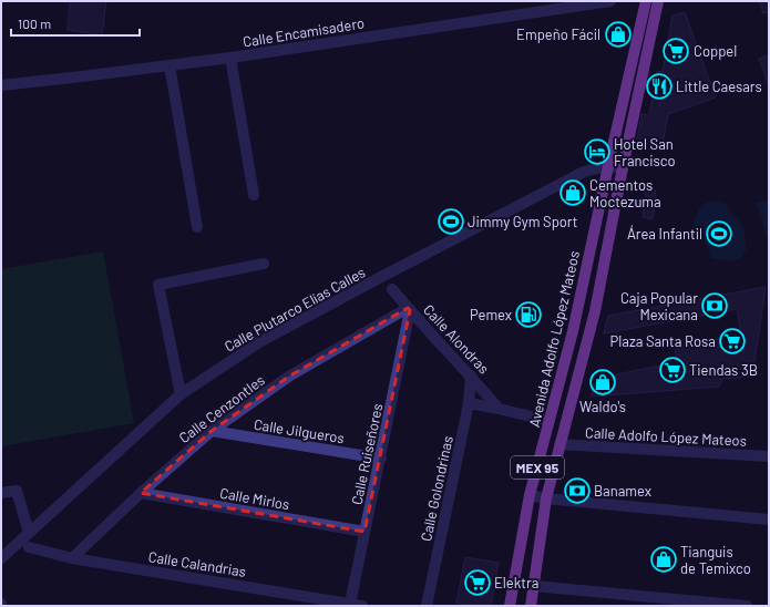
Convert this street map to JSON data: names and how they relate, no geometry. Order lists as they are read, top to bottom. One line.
{"streets":{"main road":["Avenida Adolfo López Mateos","MEX 95"],"street":["Calle Encamisadero","Calle Plutarco Elías Calles","Calle Alondras","Calle Cenzontles","Calle Jilgueros","Calle Adolfo López Mateos","Calle Ruiseñores","Calle Golondrinas","Calle Mirlos","Calle Calandrias"]},"crossings":[["Calle Plutarco Elías Calles","Avenida Adolfo López Mateos"],["Calle Alondras","Calle Cenzontles"],["Calle Alondras","Calle Ruiseñores"],["Calle Alondras","Calle Golondrinas"],["Avenida Adolfo López Mateos","Calle Adolfo López Mateos"],["Calle Cenzontles","Calle Jilgueros"],["Calle Cenzontles","Calle Ruiseñores"],["Calle Cenzontles","Calle Mirlos"],["Calle Cenzontles","Calle Calandrias"],["Calle Jilgueros","Calle Ruiseñores"],["Calle Ruiseñores","Calle Mirlos"],["Calle Ruiseñores","Calle Calandrias"]],"places":{"shop":["Empeño Fácil","Cementos Moctezuma","Waldo's","Tianguis de Temixco"],"supermarket":["Coppel","Plaza Santa Rosa","Tiendas 3B","Elektra"],"restaurant":["Little Caesars"],"hotel":["Hotel San Francisco"],"sports":["Jimmy Gym Sport","Área Infantil"],"bank":["Caja Popular Mexicana","Banamex"],"fuel station":["Pemex"]},"scale_bar":"100 m"}
